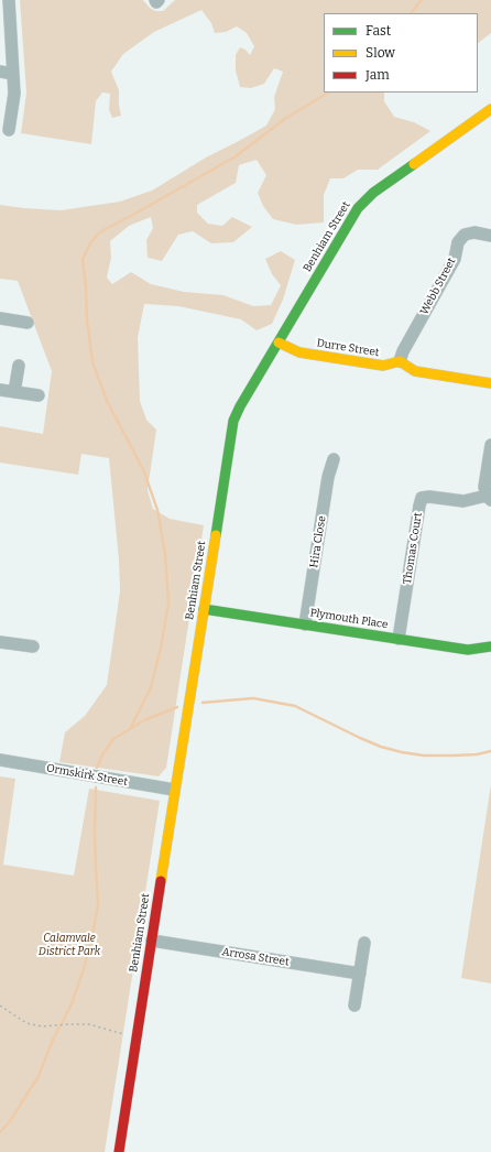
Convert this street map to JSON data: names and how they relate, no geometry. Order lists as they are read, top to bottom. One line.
{"streets":{"street":["Benhiam Street","Webb Street","Durre Street","Hira Close","Thomas Court","Plymouth Place","Ormskirk Street","Arrosa Street"]},"crossings":[["Benhiam Street","Durre Street"],["Benhiam Street","Plymouth Place"],["Benhiam Street","Ormskirk Street"],["Benhiam Street","Arrosa Street"],["Webb Street","Durre Street"],["Hira Close","Plymouth Place"],["Thomas Court","Plymouth Place"]],"parks":["Calamvale District Park"],"legend":["Fast","Slow","Jam"]}
